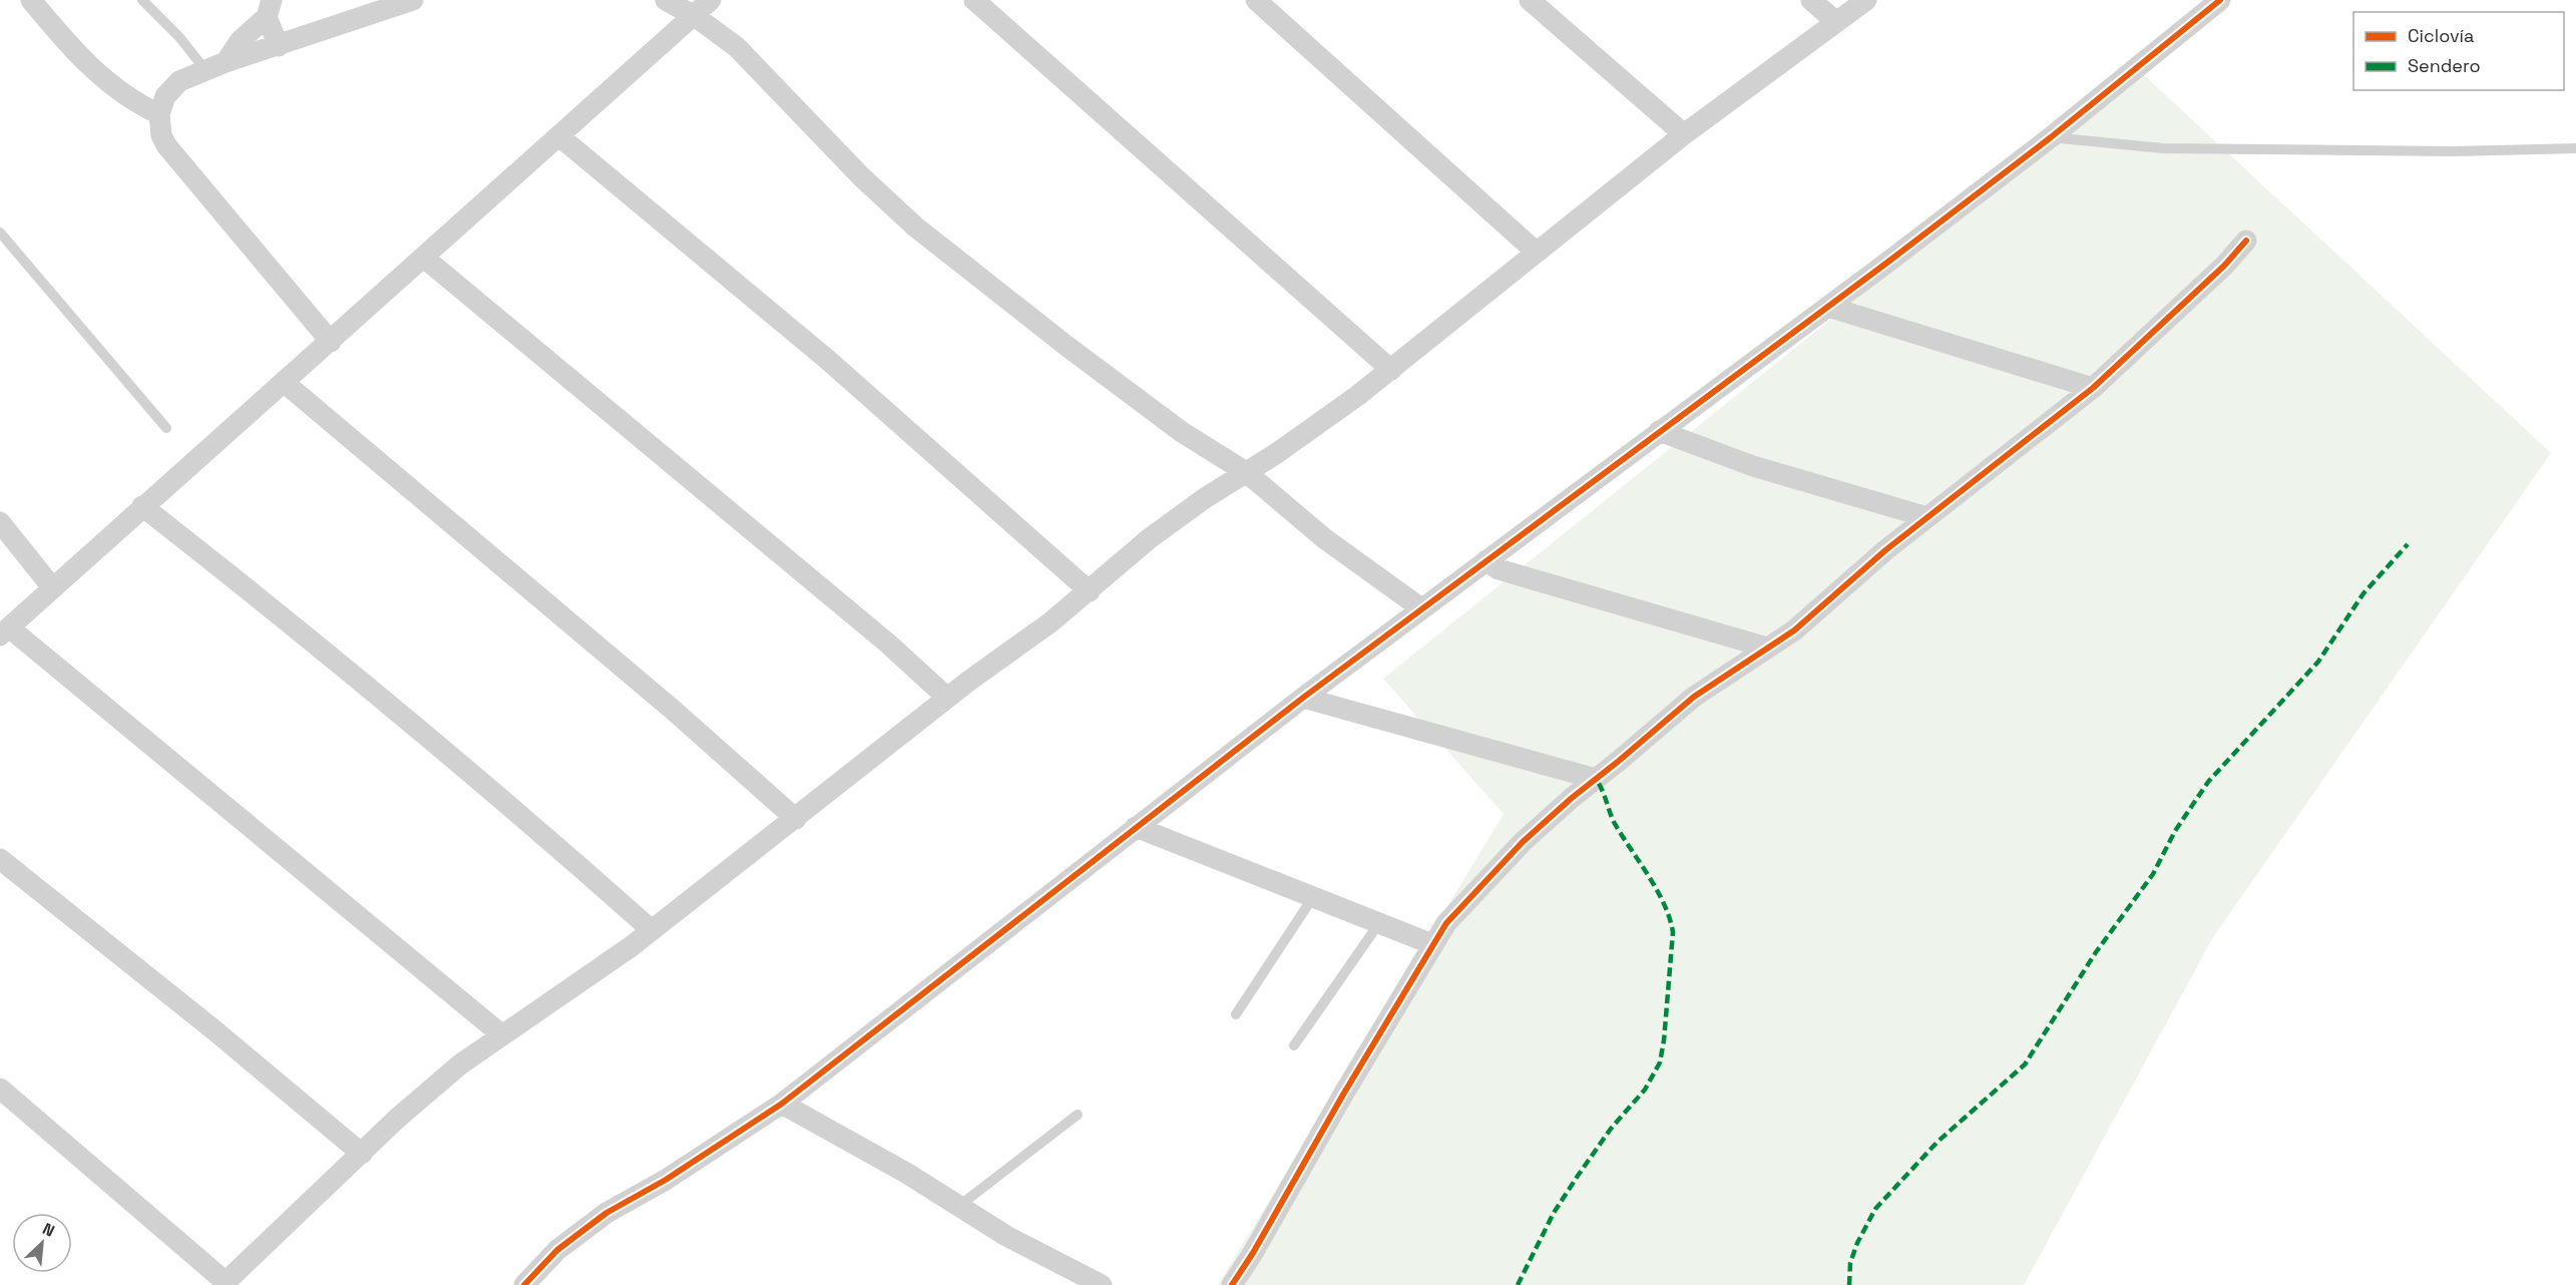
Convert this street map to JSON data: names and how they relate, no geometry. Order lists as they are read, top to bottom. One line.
{"legend":["Ciclovía","Sendero"],"north":"top right"}
